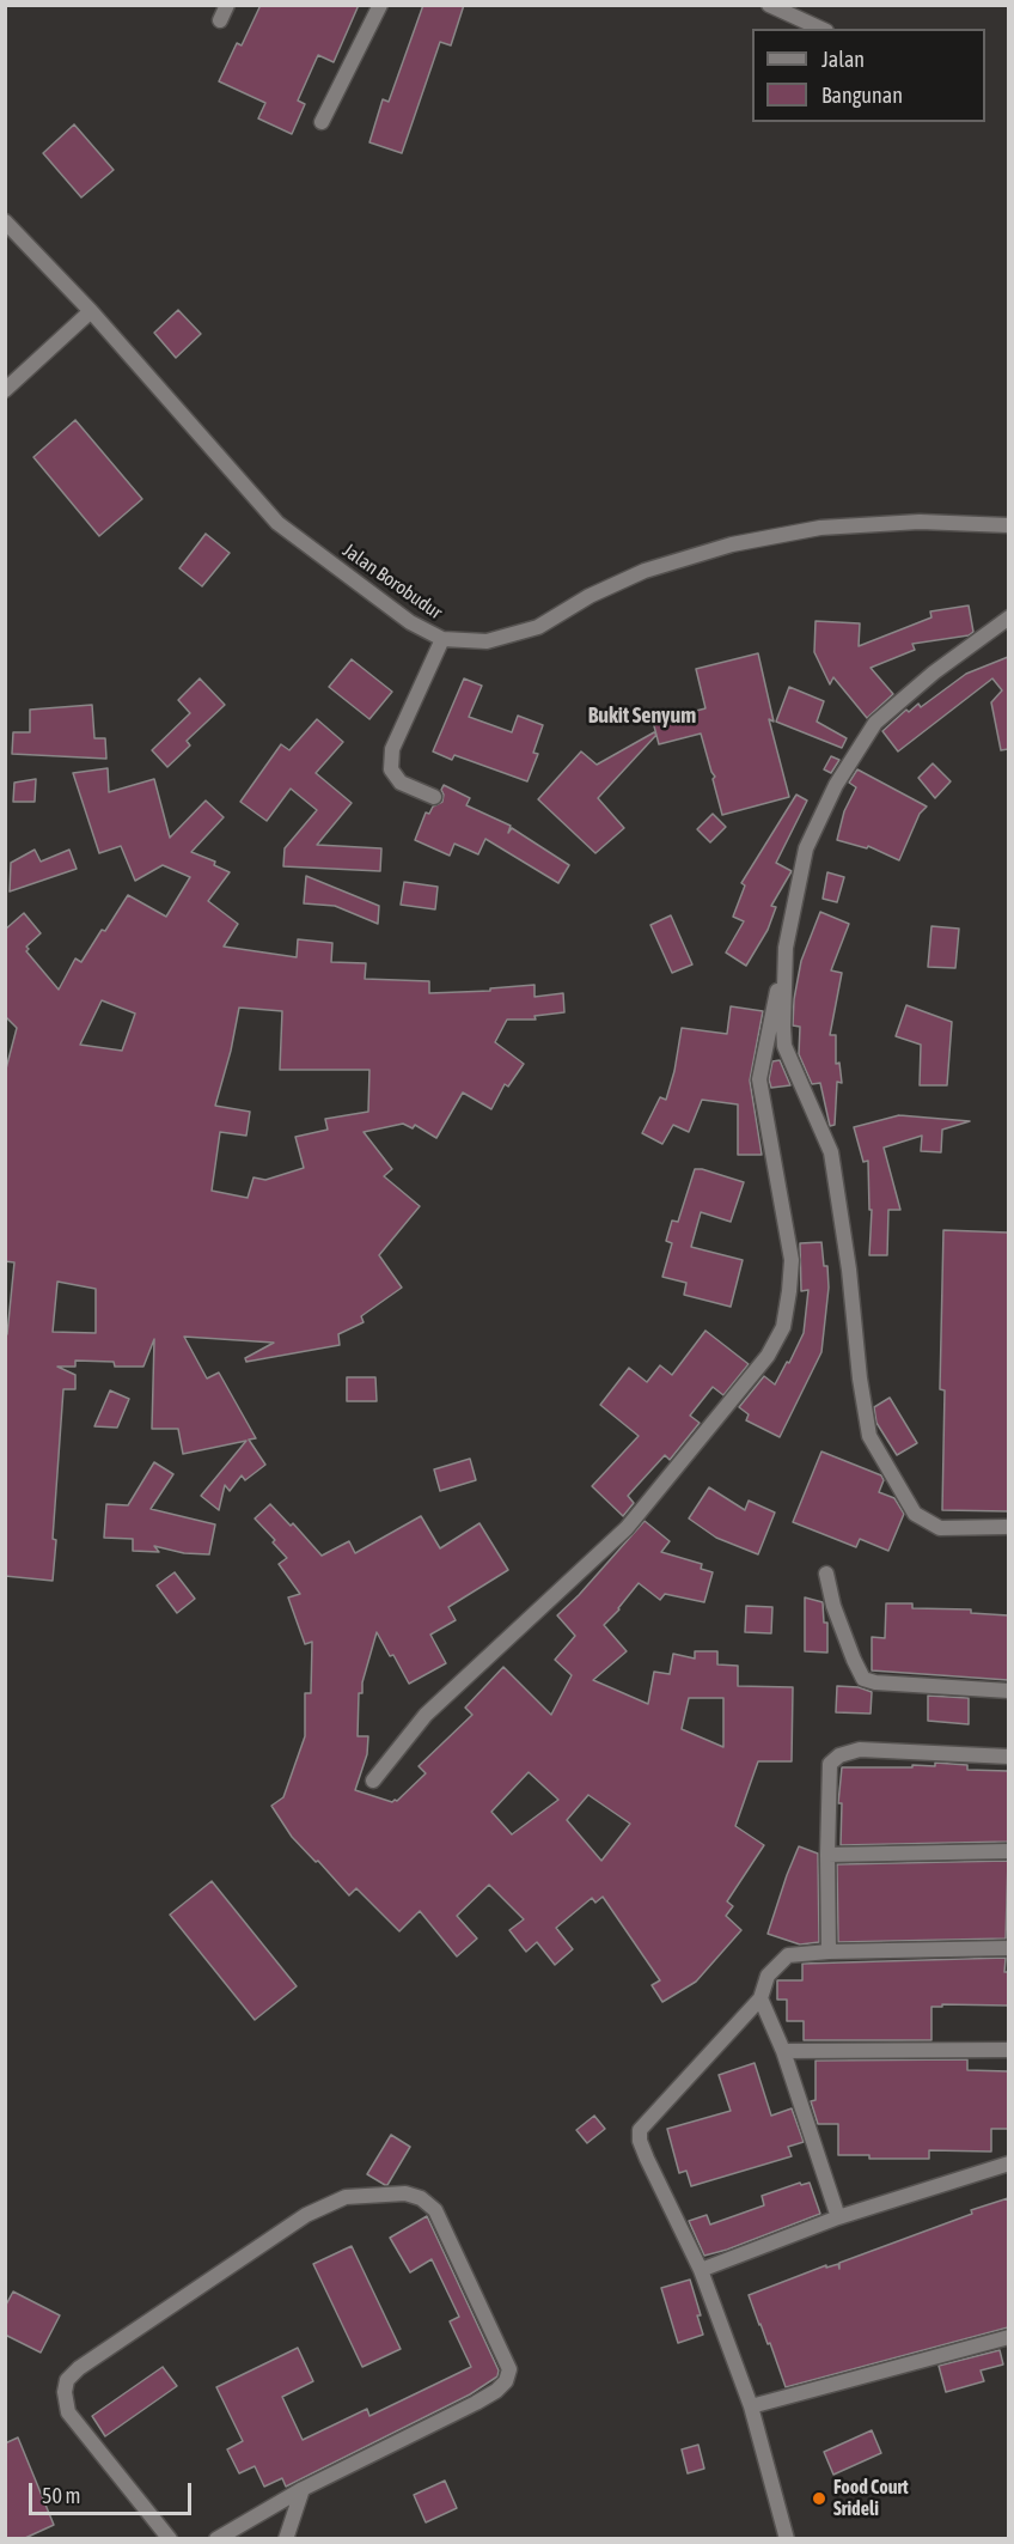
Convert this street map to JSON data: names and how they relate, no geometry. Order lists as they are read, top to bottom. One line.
{"streets":{"street":["Jalan Borobudur"]},"districts":["Bukit Senyum"],"places":["Food Court Srideli"],"legend":["Jalan","Bangunan"],"scale_bar":"50 m"}
